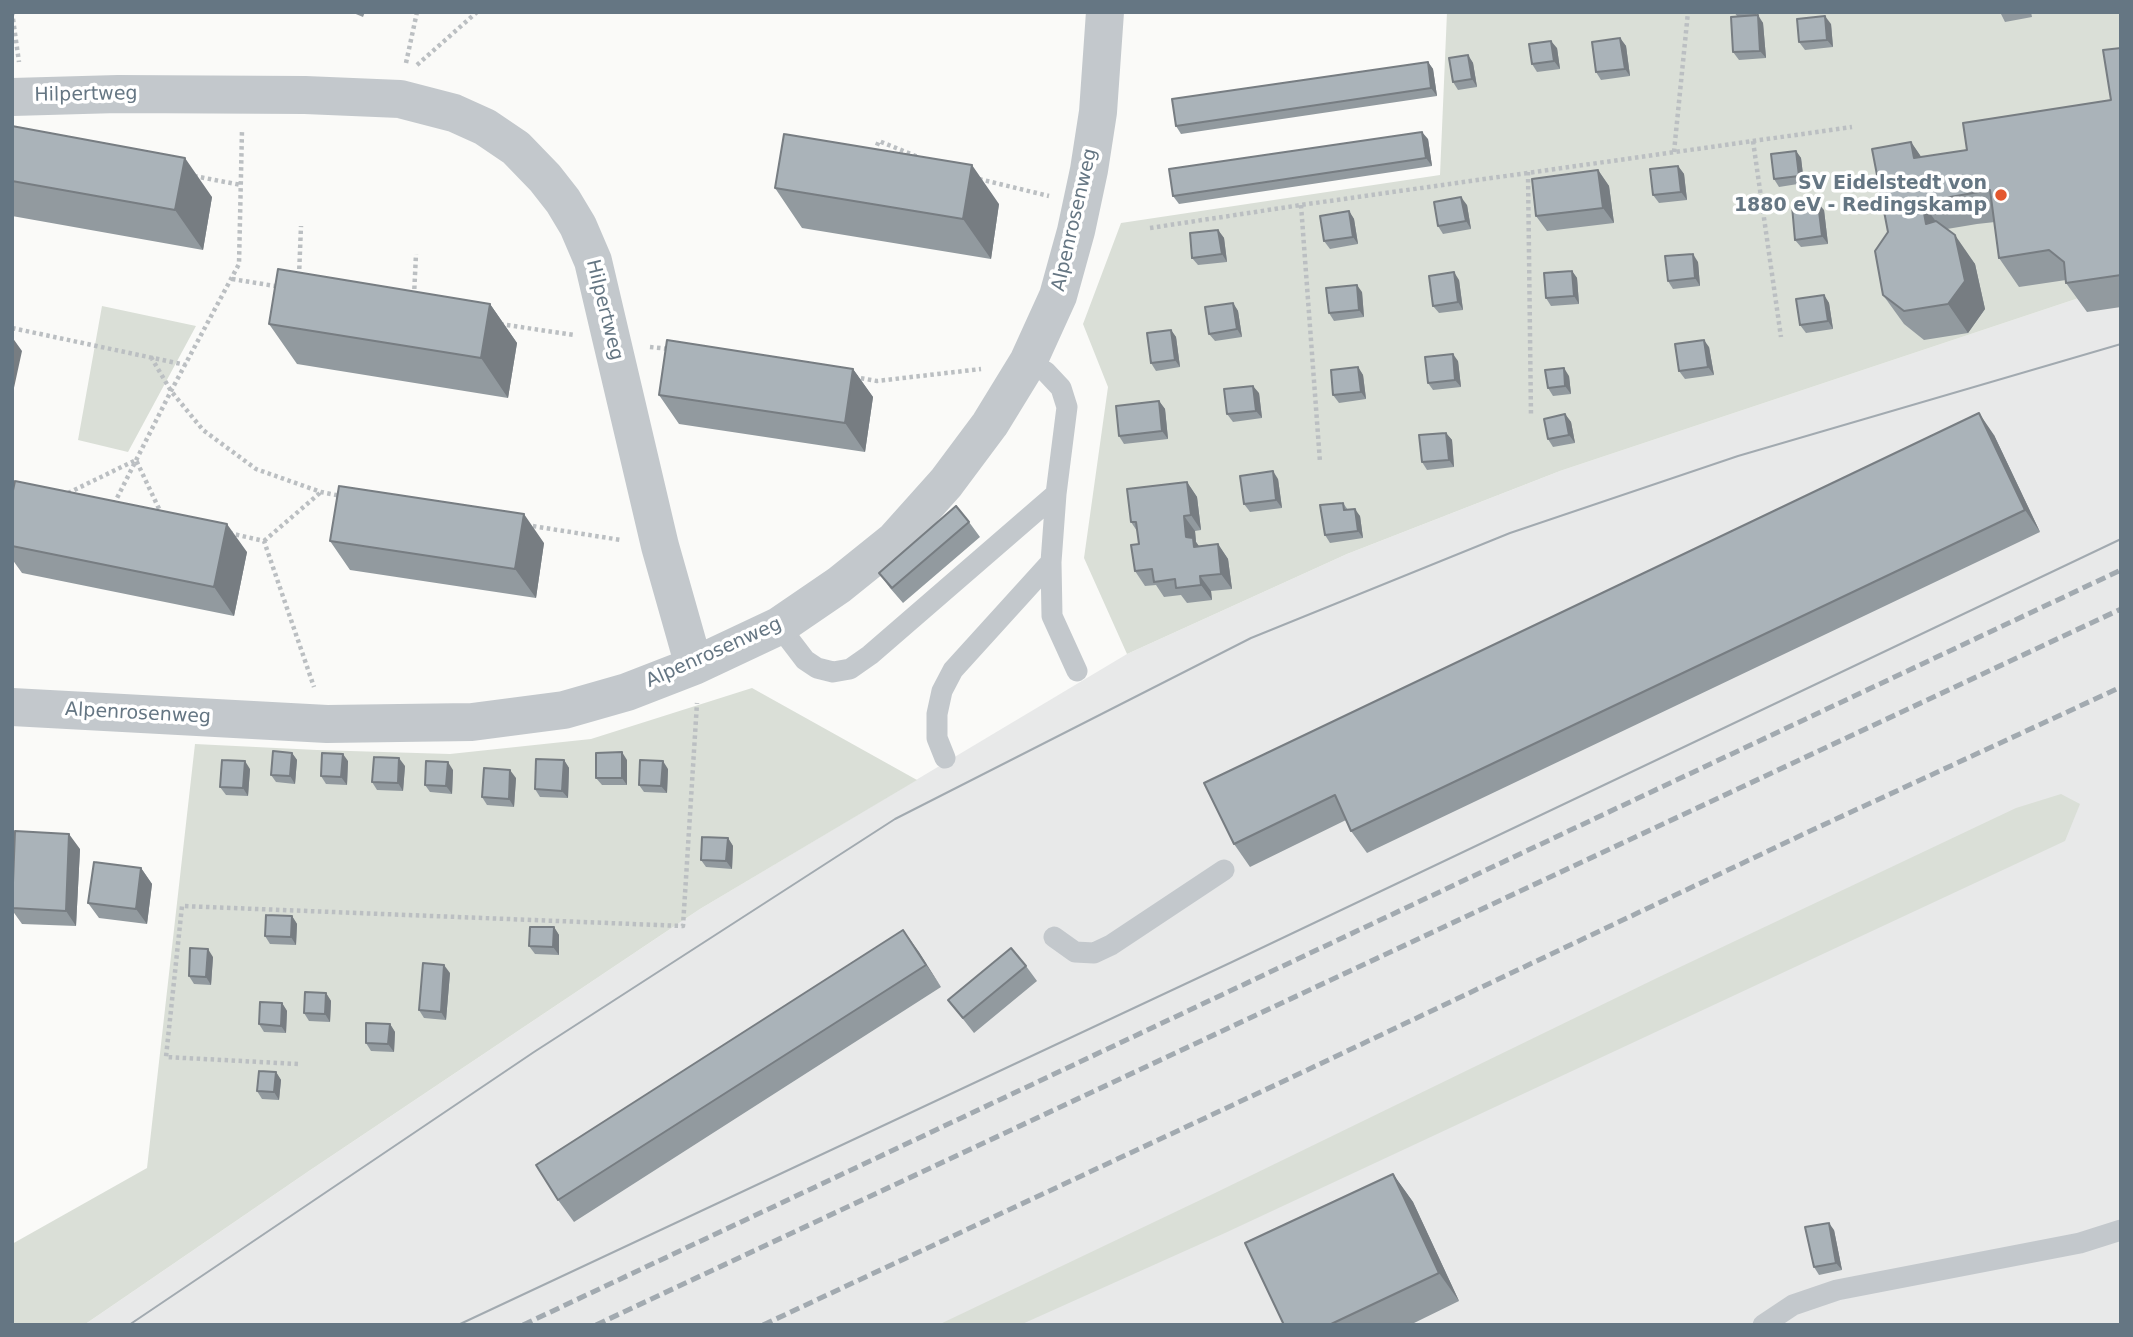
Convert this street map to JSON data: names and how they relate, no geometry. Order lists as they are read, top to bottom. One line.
{"streets":{"street":["Hilpertweg","Alpenrosenweg"]},"crossings":[["Hilpertweg","Alpenrosenweg"]],"places":["SV Eidelstedt von 1880 eV - Redingskamp"]}
